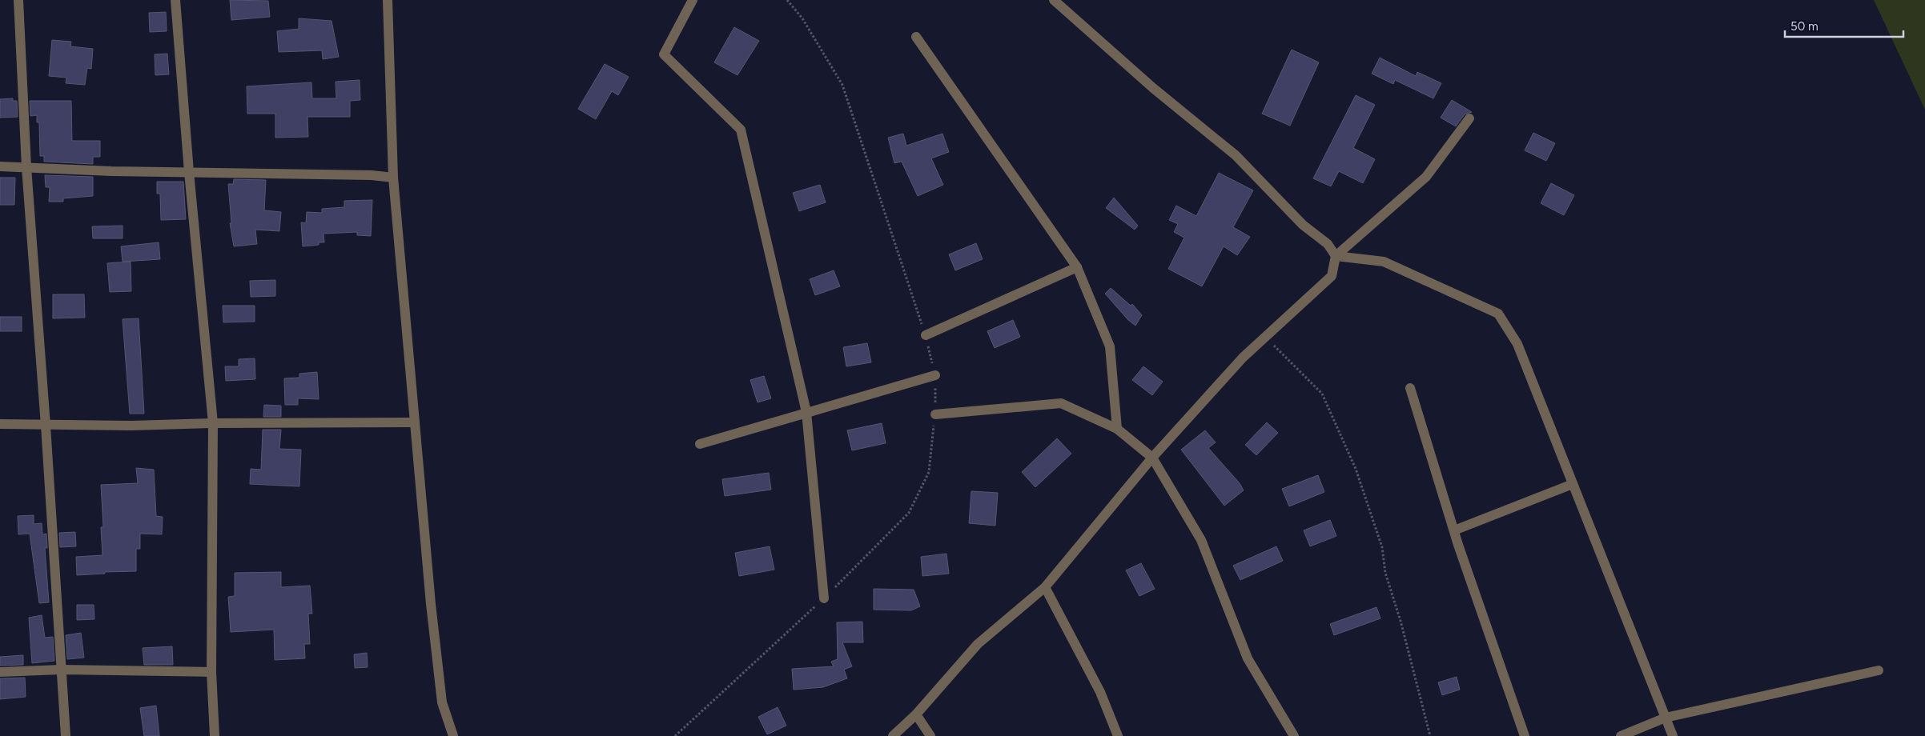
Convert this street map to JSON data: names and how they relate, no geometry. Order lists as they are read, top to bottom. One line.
{"scale_bar":"50 m"}
